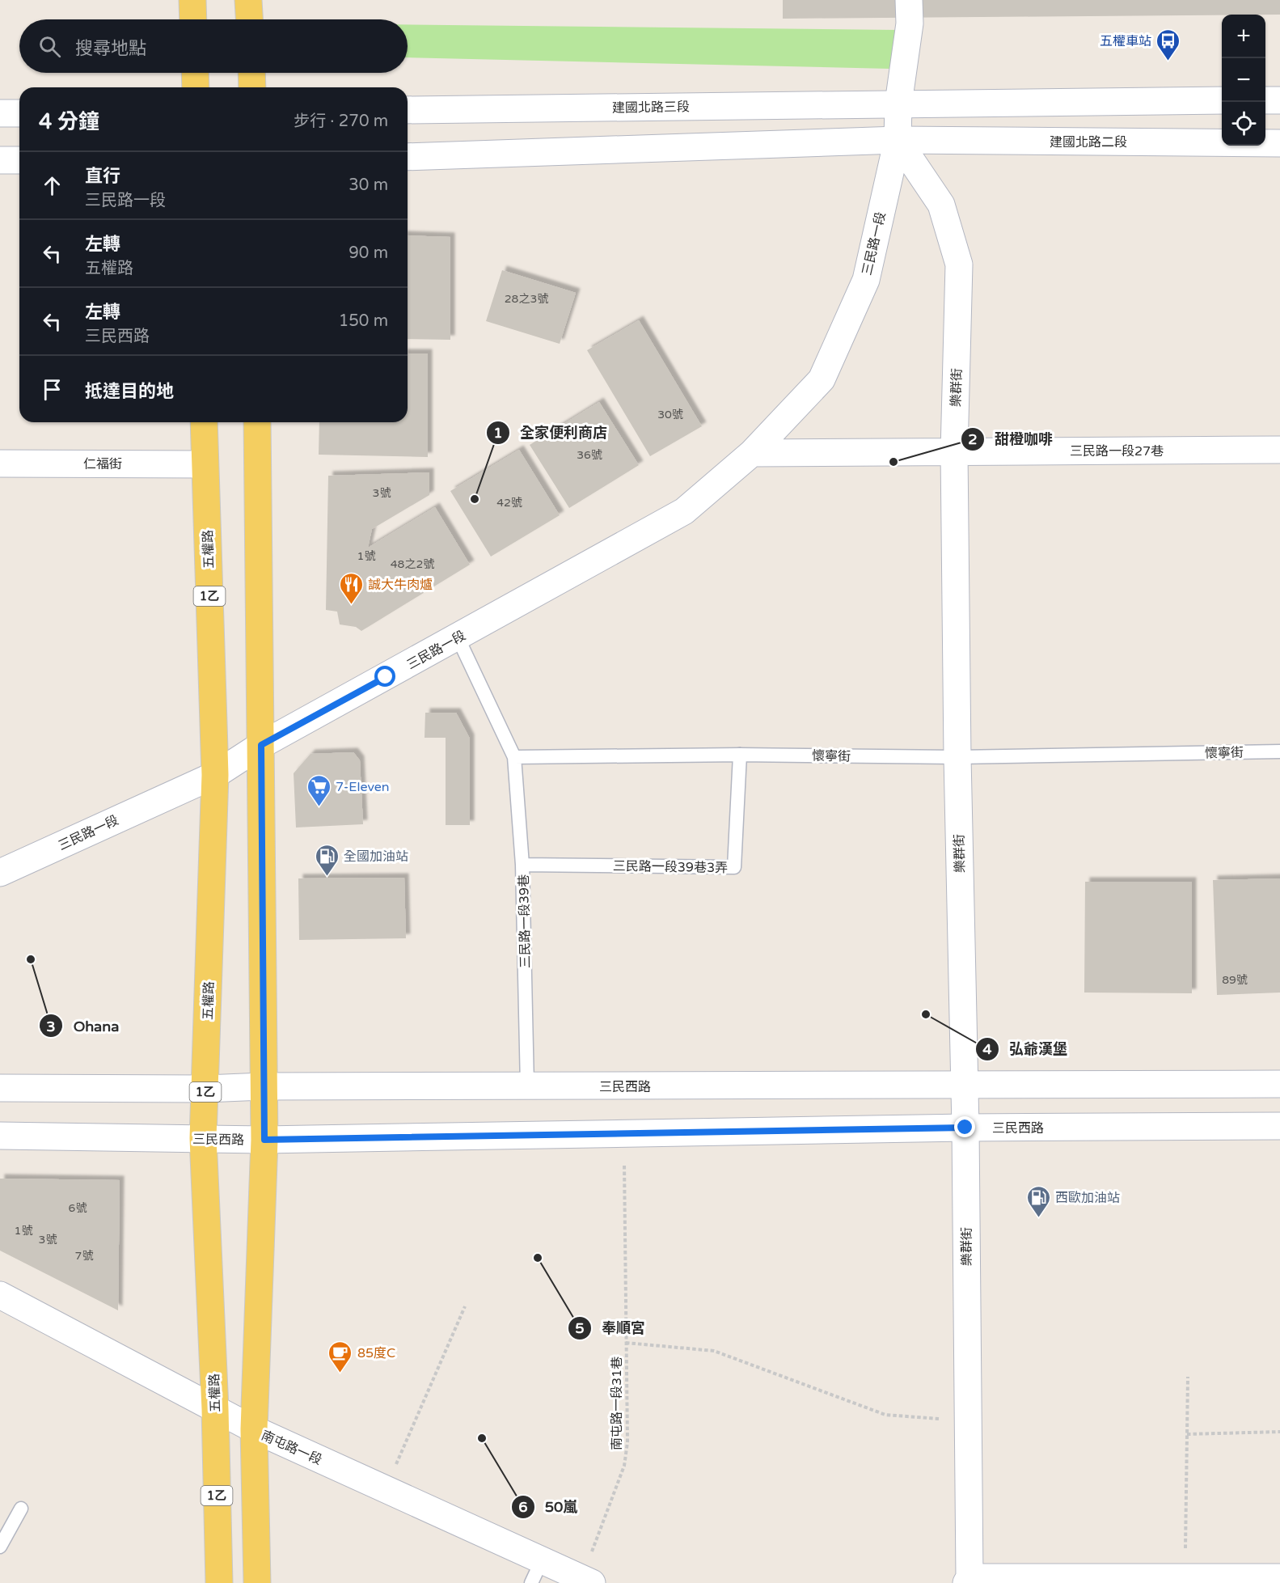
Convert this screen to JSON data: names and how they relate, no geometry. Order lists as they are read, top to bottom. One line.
{"streets":{"main road":["五權路","1乙"],"street":["建國北路三段","建國北路二段","三民路一段","樂群街","三民路一段27巷","仁福街","三民西路","南屯路一段"],"lane":["懷寧街","三民路一段39巷3弄","三民路一段39巷"],"path":["南屯路一段31巷"]},"crossings":[["建國北路三段","三民路一段"],["建國北路二段","三民路一段"],["建國北路二段","樂群街"],["三民路一段","樂群街"],["三民路一段","五權路"],["樂群街","三民路一段27巷"],["樂群街","懷寧街"],["樂群街","三民西路"],["仁福街","五權路"],["五權路","三民西路"],["五權路","南屯路一段"],["懷寧街","三民路一段39巷3弄"],["懷寧街","三民路一段39巷"],["三民路一段39巷3弄","三民路一段39巷"],["三民路一段39巷","三民西路"],["三民西路","南屯路一段31巷"],["南屯路一段31巷","南屯路一段"]],"places":{"bus stop":["五權車站"],"other":["甜橙咖啡","全家便利商店","Ohana","弘爺漢堡","奉順宮","50嵐"],"restaurant":["誠大牛肉爐"],"supermarket":["7-Eleven"],"fuel station":["全國加油站","西歐加油站"],"cafe":["85度C"]},"house_numbers":["28之3號","30號","36號","3號","42號","1號","48之2號","89號","6號","1號","3號","7號"],"page":{"map_buttons":["+","−"],"search":"搜尋地點","heading":["4 分鐘","步行 · 270 m"],"list":[["直行","三民路一段","30 m"],["左轉","五權路","90 m"],["左轉","三民西路","150 m"],"抵達目的地"]}}
